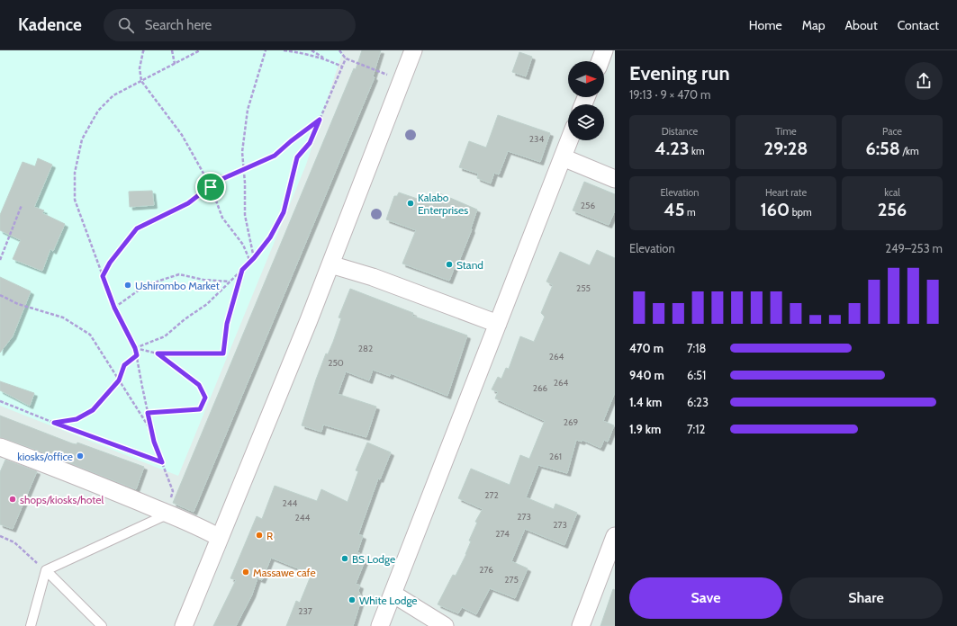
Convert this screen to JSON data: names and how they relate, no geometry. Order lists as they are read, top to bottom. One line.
{"places":["Kalabo Enterprises","Stand","Ushirombo Market","kiosks/office","shops/kiosks/hotel","R","BS Lodge","Massawe cafe","White Lodge"],"house_numbers":["234","256","255","282","264","250","264","266","269","261","272","244","273","244","273","274","276","275","237"],"north":"right","page":{"header":"Kadence","search":"Search here","nav":["Home","Map","About","Contact"],"heading":["Evening run","19:13 · 9 × 470 m"],"stats":[["Distance","4.23 km"],["Time","29:28"],["Pace","6:58 /km"],["Elevation","45 m"],["Heart rate","160 bpm"],["kcal","256"]],"chart":["Elevation","249–253 m"],"list":[{"name":"470 m","note":"7:18"},{"name":"940 m","note":"6:51"},{"name":"1.4 km","note":"6:23"},{"name":"1.9 km","note":"7:12"}],"buttons":["Save","Share"]}}
